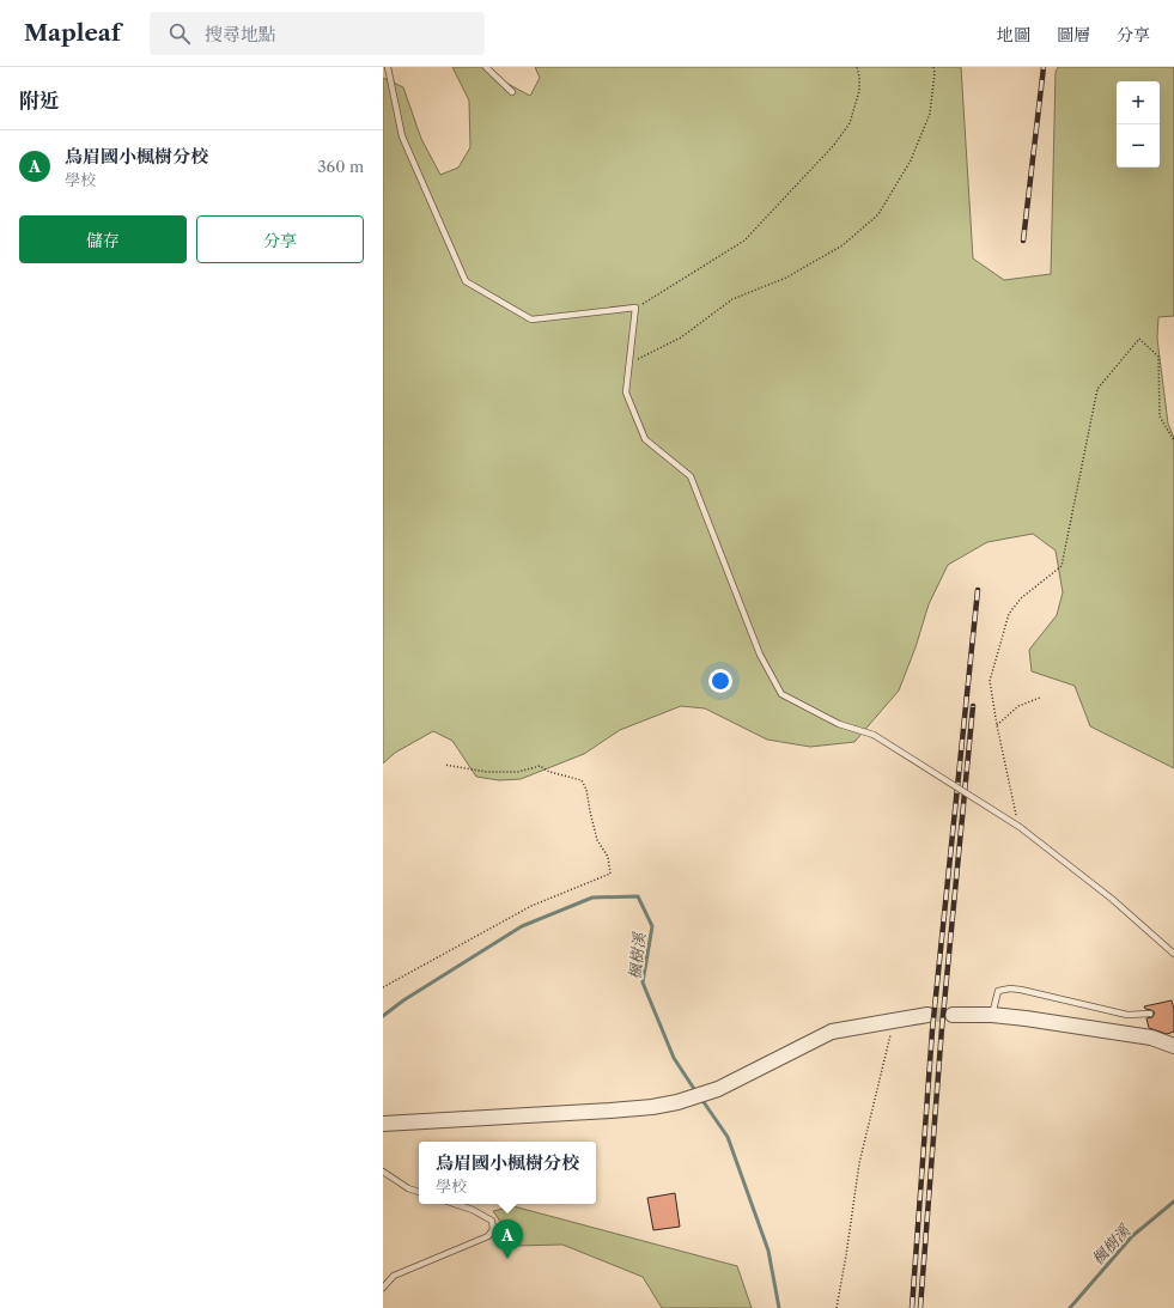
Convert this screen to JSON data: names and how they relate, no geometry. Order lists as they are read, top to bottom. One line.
{"water":["楓樹溪"],"page":{"header":"Mapleaf","search":"搜尋地點","nav":["地圖","圖層","分享"],"heading":"附近","map_buttons":["+","−"],"list":[{"mark":"A","name":"烏眉國小楓樹分校","note":"學校","value":"360 m"}],"buttons":["儲存","分享"],"popup":["烏眉國小楓樹分校","學校"],"pins":"A"}}
